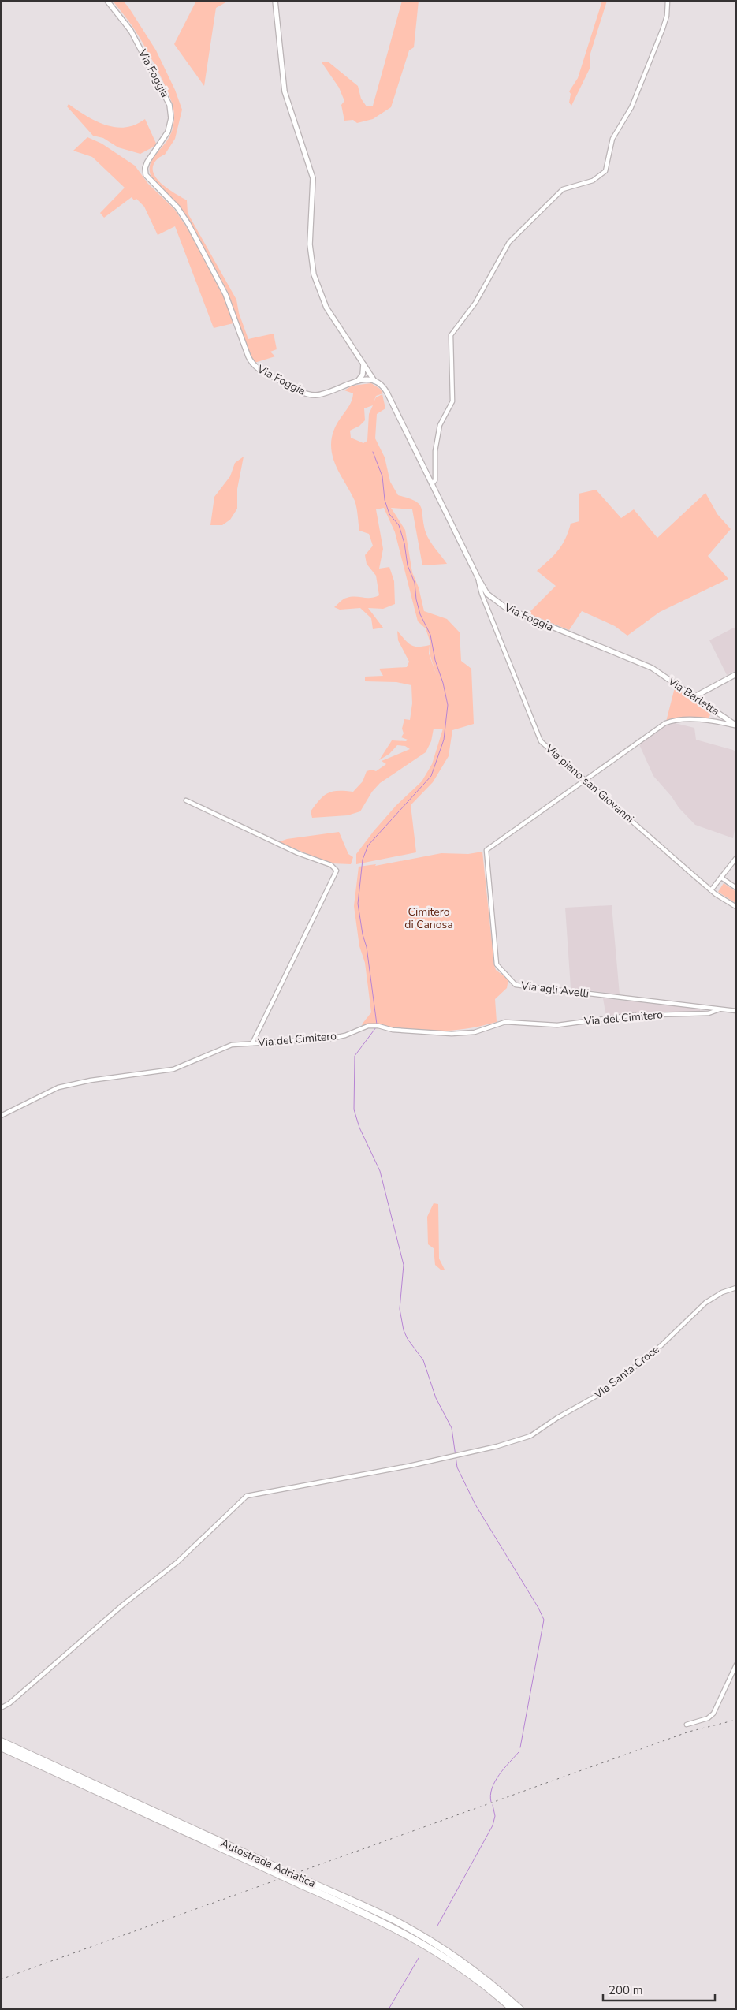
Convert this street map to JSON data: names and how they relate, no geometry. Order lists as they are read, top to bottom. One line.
{"streets":{"highway":["Autostrada Adriatica"],"main road":["Via Foggia","Via Barletta"],"street":["Via piano san Giovanni","Via agli Avelli","Via del Cimitero","Via Santa Croce"]},"crossings":[["Via Foggia","Via Barletta"],["Via Foggia","Via piano san Giovanni"],["Via piano san Giovanni","Via agli Avelli"],["Via agli Avelli","Via del Cimitero"]],"parks":["Cimitero di Canosa"],"scale_bar":"200 m"}
